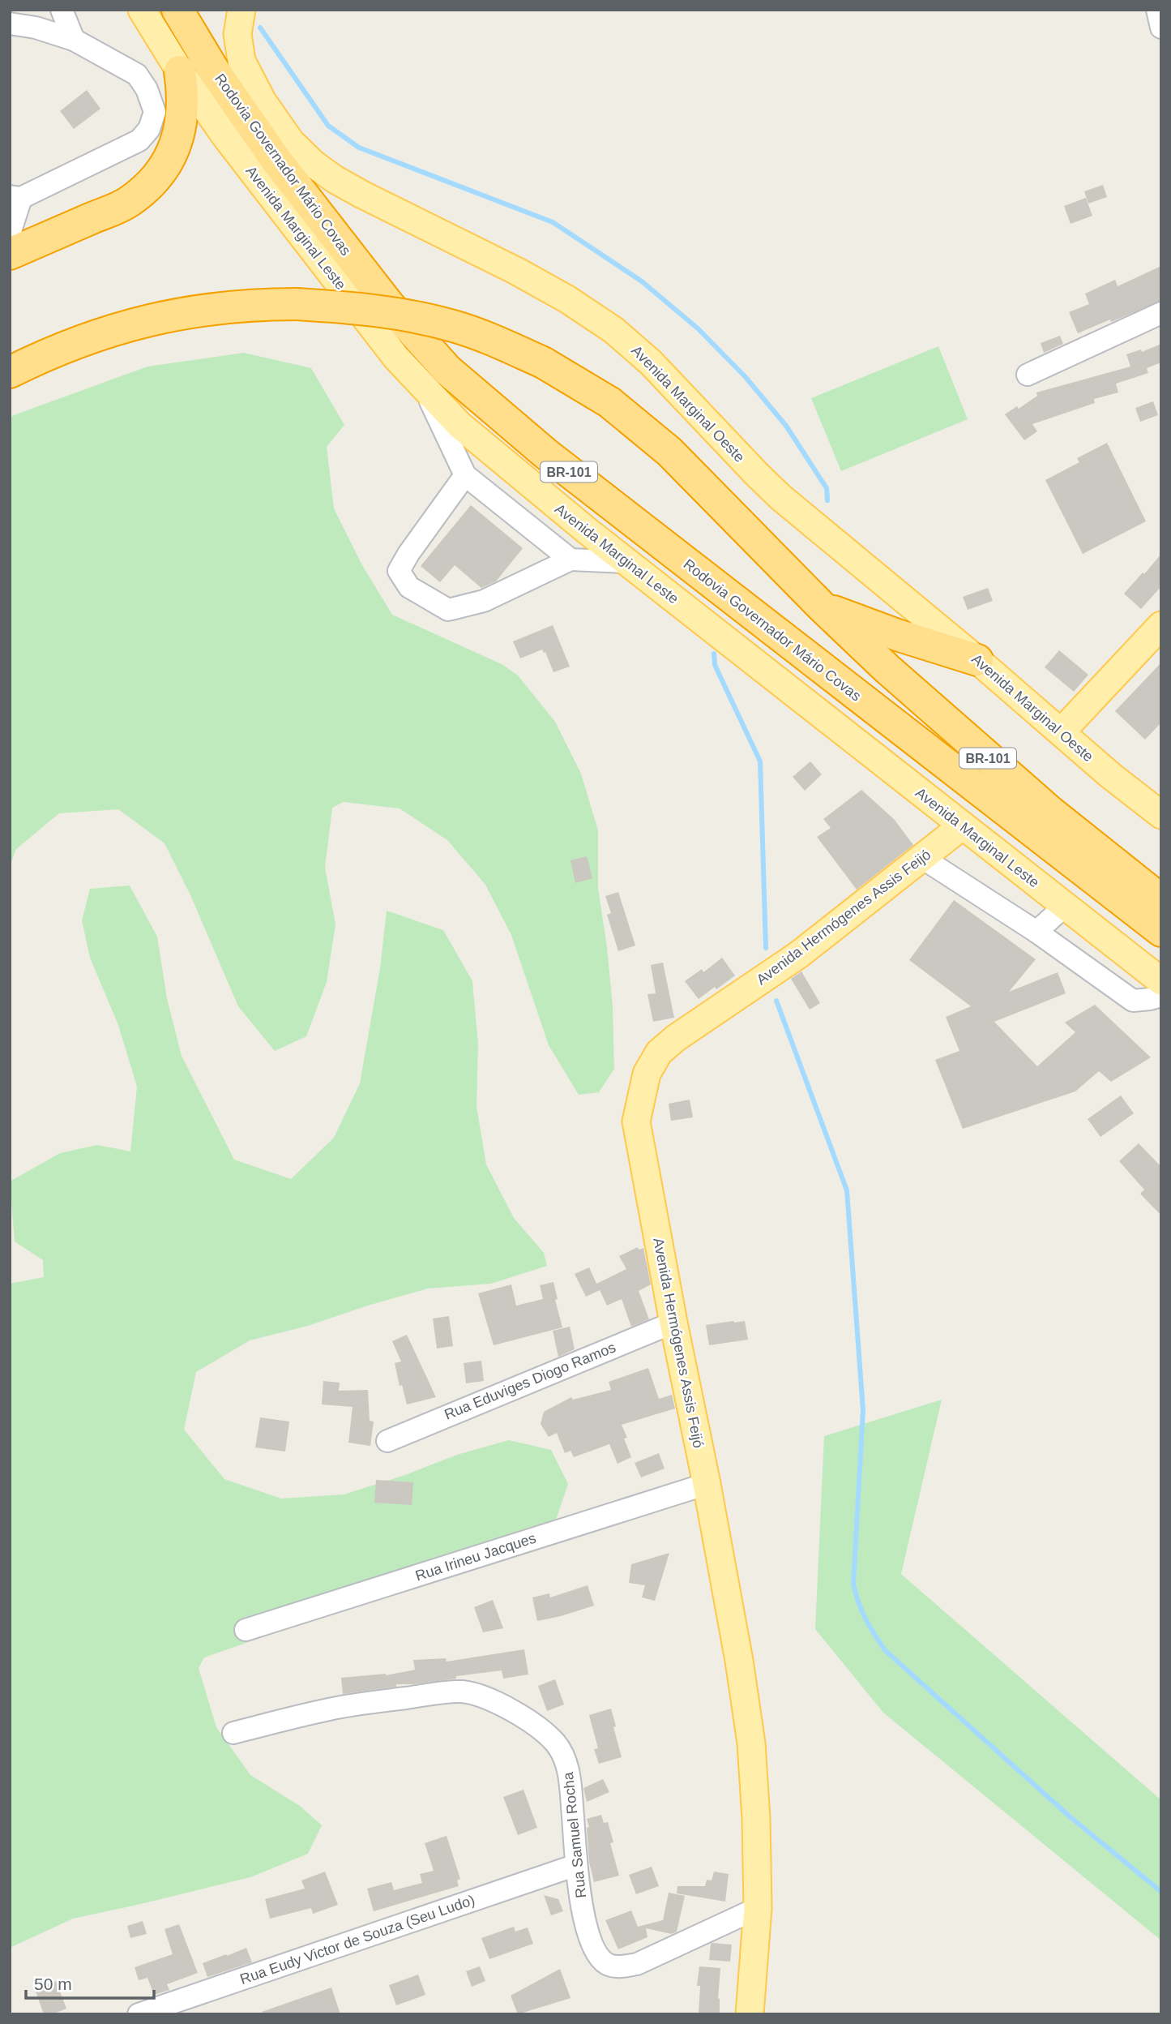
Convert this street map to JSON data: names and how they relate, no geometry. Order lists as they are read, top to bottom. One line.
{"streets":{"highway":["Rodovia Governador Mário Covas","BR-101"],"main road":["Avenida Marginal Leste","Avenida Marginal Oeste","Avenida Hermógenes Assis Feijó"],"street":["Rua Eduviges Diogo Ramos","Rua Irineu Jacques","Rua Samuel Rocha","Rua Eudy Victor de Souza (Seu Ludo)"]},"crossings":[["Avenida Marginal Leste","Avenida Hermógenes Assis Feijó"],["Avenida Hermógenes Assis Feijó","Rua Eduviges Diogo Ramos"],["Avenida Hermógenes Assis Feijó","Rua Irineu Jacques"],["Avenida Hermógenes Assis Feijó","Rua Samuel Rocha"],["Rua Samuel Rocha","Rua Eudy Victor de Souza (Seu Ludo)"]],"scale_bar":"50 m"}
